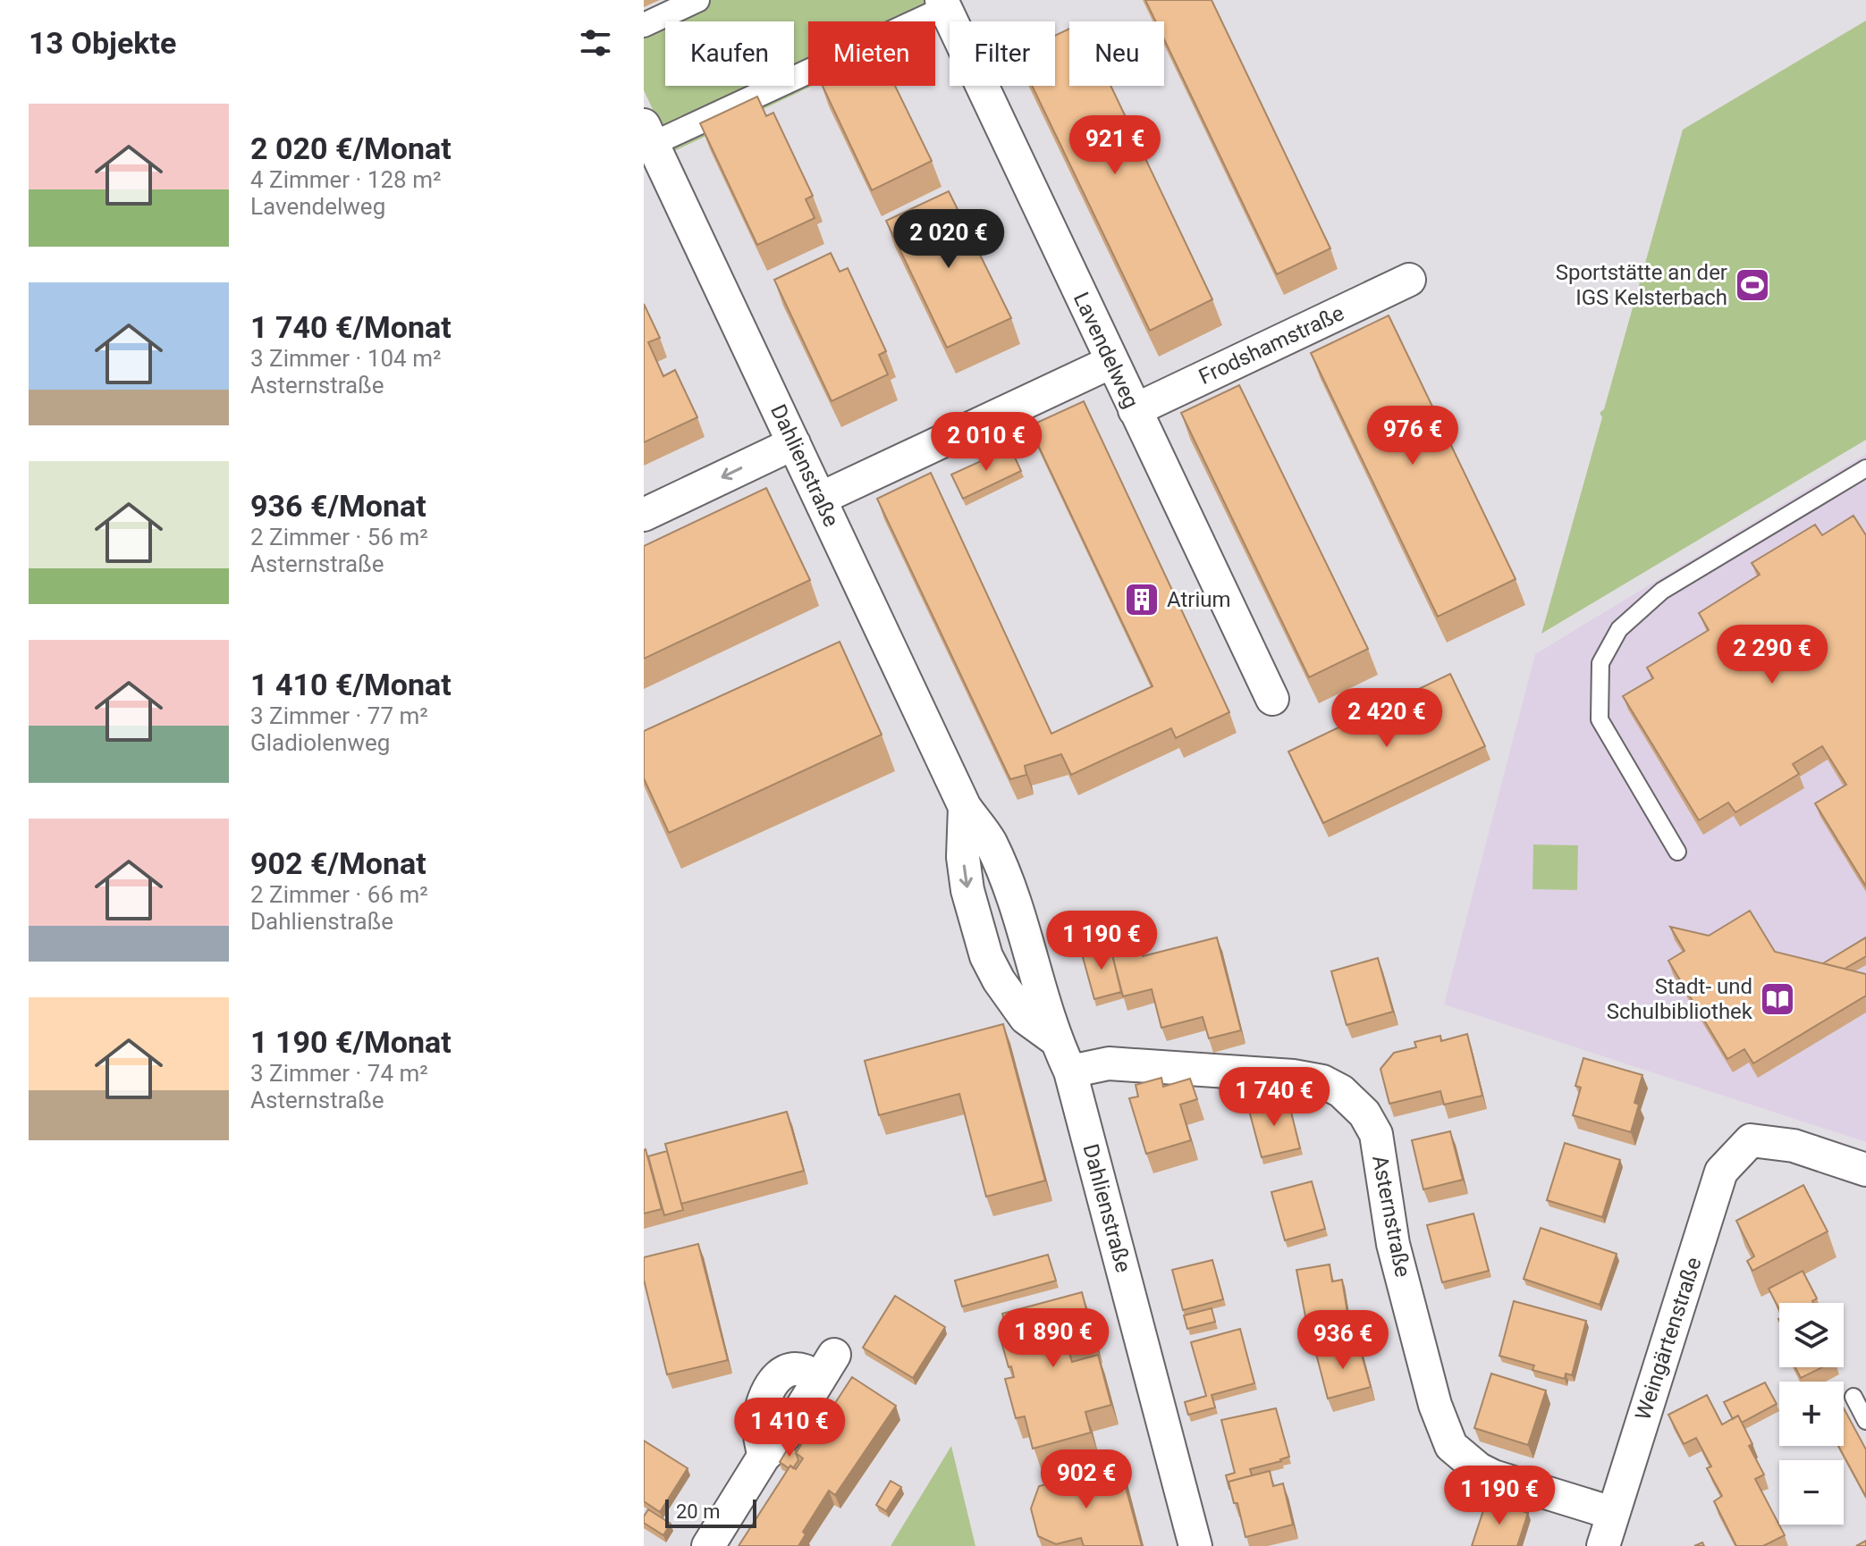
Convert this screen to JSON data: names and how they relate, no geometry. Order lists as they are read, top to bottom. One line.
{"streets":{"street":["Frodshamstraße","Lavendelweg","Dahlienstraße","Asternstraße","Weingärtenstraße"]},"crossings":[["Frodshamstraße","Lavendelweg"],["Dahlienstraße","Asternstraße"],["Asternstraße","Weingärtenstraße"]],"places":{"sports":["Sportstätte an der IGS Kelsterbach"],"building":["Atrium"],"library":["Stadt- und Schulbibliothek"]},"scale_bar":"20 m","page":{"heading":"13 Objekte","chip":["Kaufen","Mieten","Filter","Neu"],"list":[{"name":"2 020 €/Monat","note":"4 Zimmer · 128 m² · Lavendelweg"},{"name":"1 740 €/Monat","note":"3 Zimmer · 104 m² · Asternstraße"},{"name":"936 €/Monat","note":"2 Zimmer · 56 m² · Asternstraße"},{"name":"1 410 €/Monat","note":"3 Zimmer · 77 m² · Gladiolenweg"},{"name":"902 €/Monat","note":"2 Zimmer · 66 m² · Dahlienstraße"},{"name":"1 190 €/Monat","note":"3 Zimmer · 74 m² · Asternstraße"}],"price":["921 €","2 020 €","976 €","2 010 €","2 290 €","2 420 €","1 190 €","1 740 €","1 890 €","936 €","1 410 €","902 €","1 190 €"],"map_buttons":["+","−"],"scale":"20 m"}}
